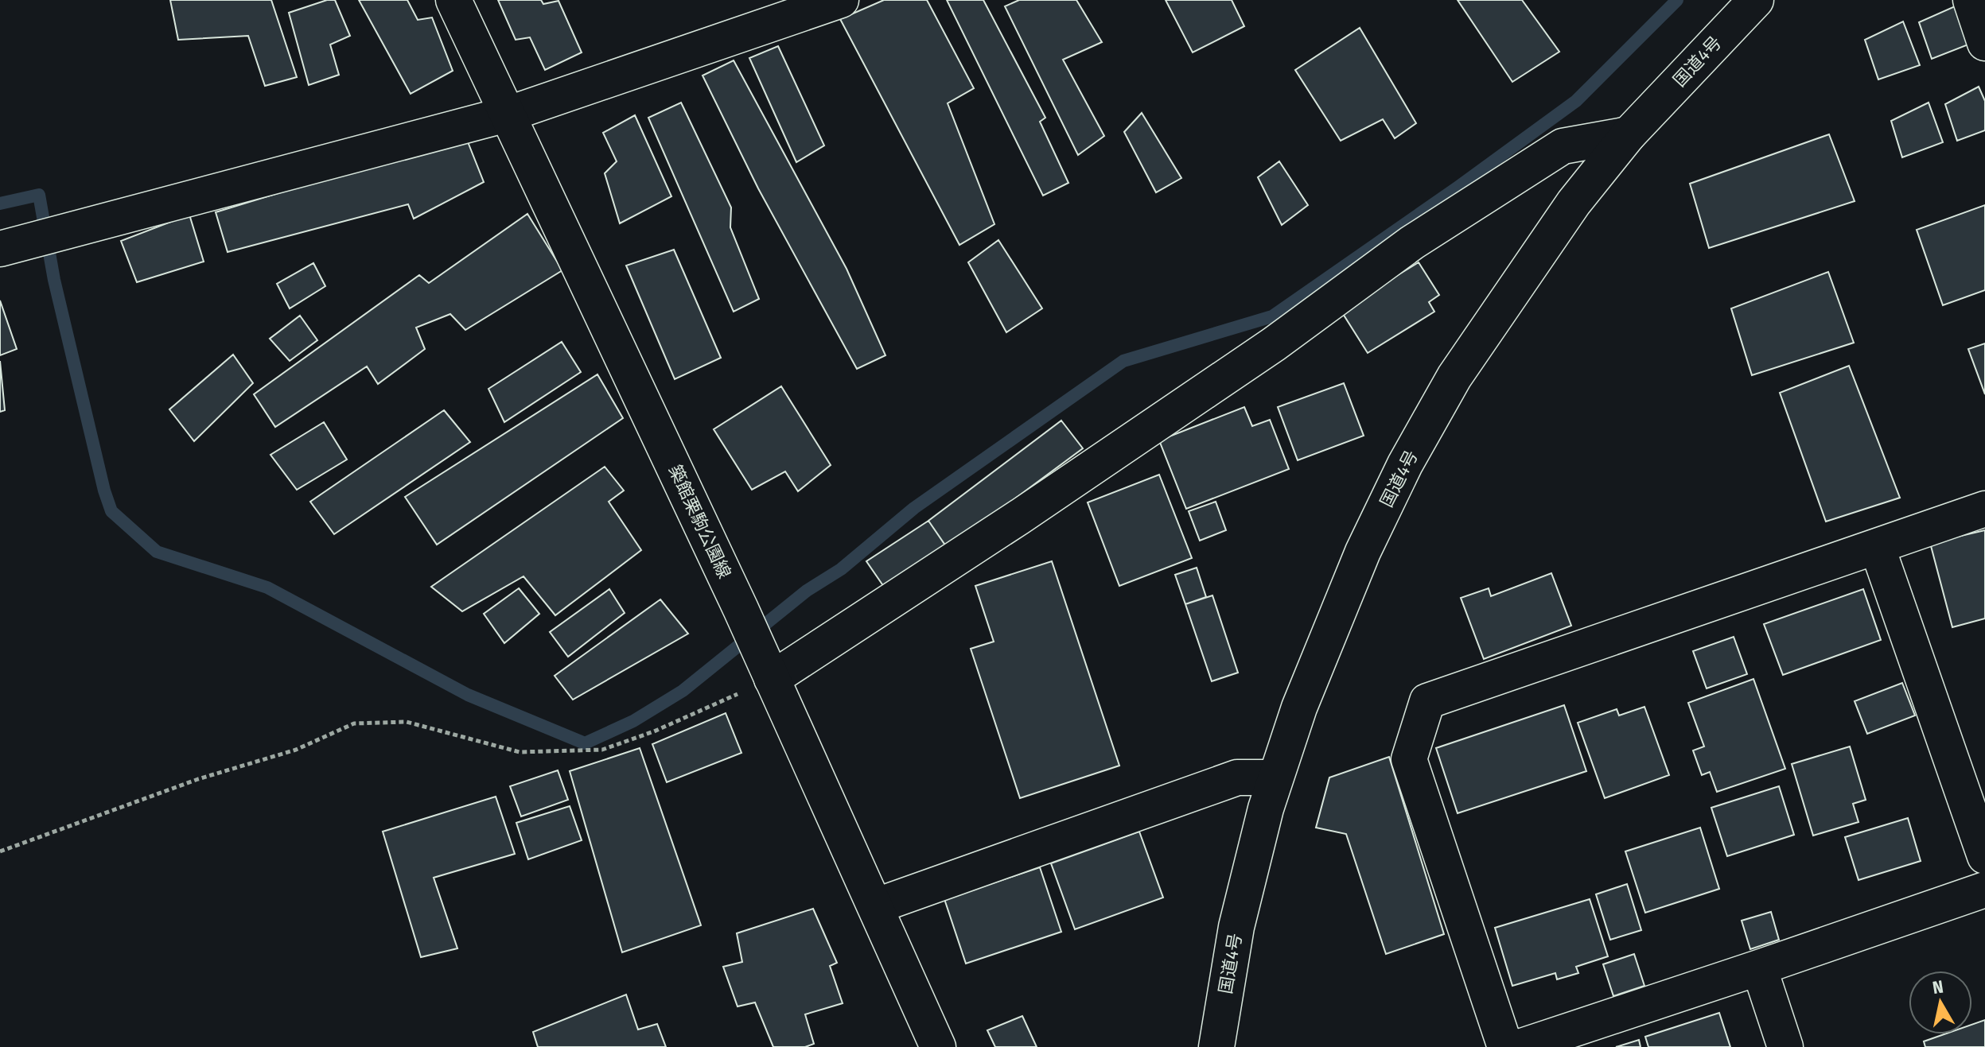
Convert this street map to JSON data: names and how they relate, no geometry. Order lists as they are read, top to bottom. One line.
{"streets":{"main road":["国道4号","築館栗駒公園線"]},"north":"top"}
